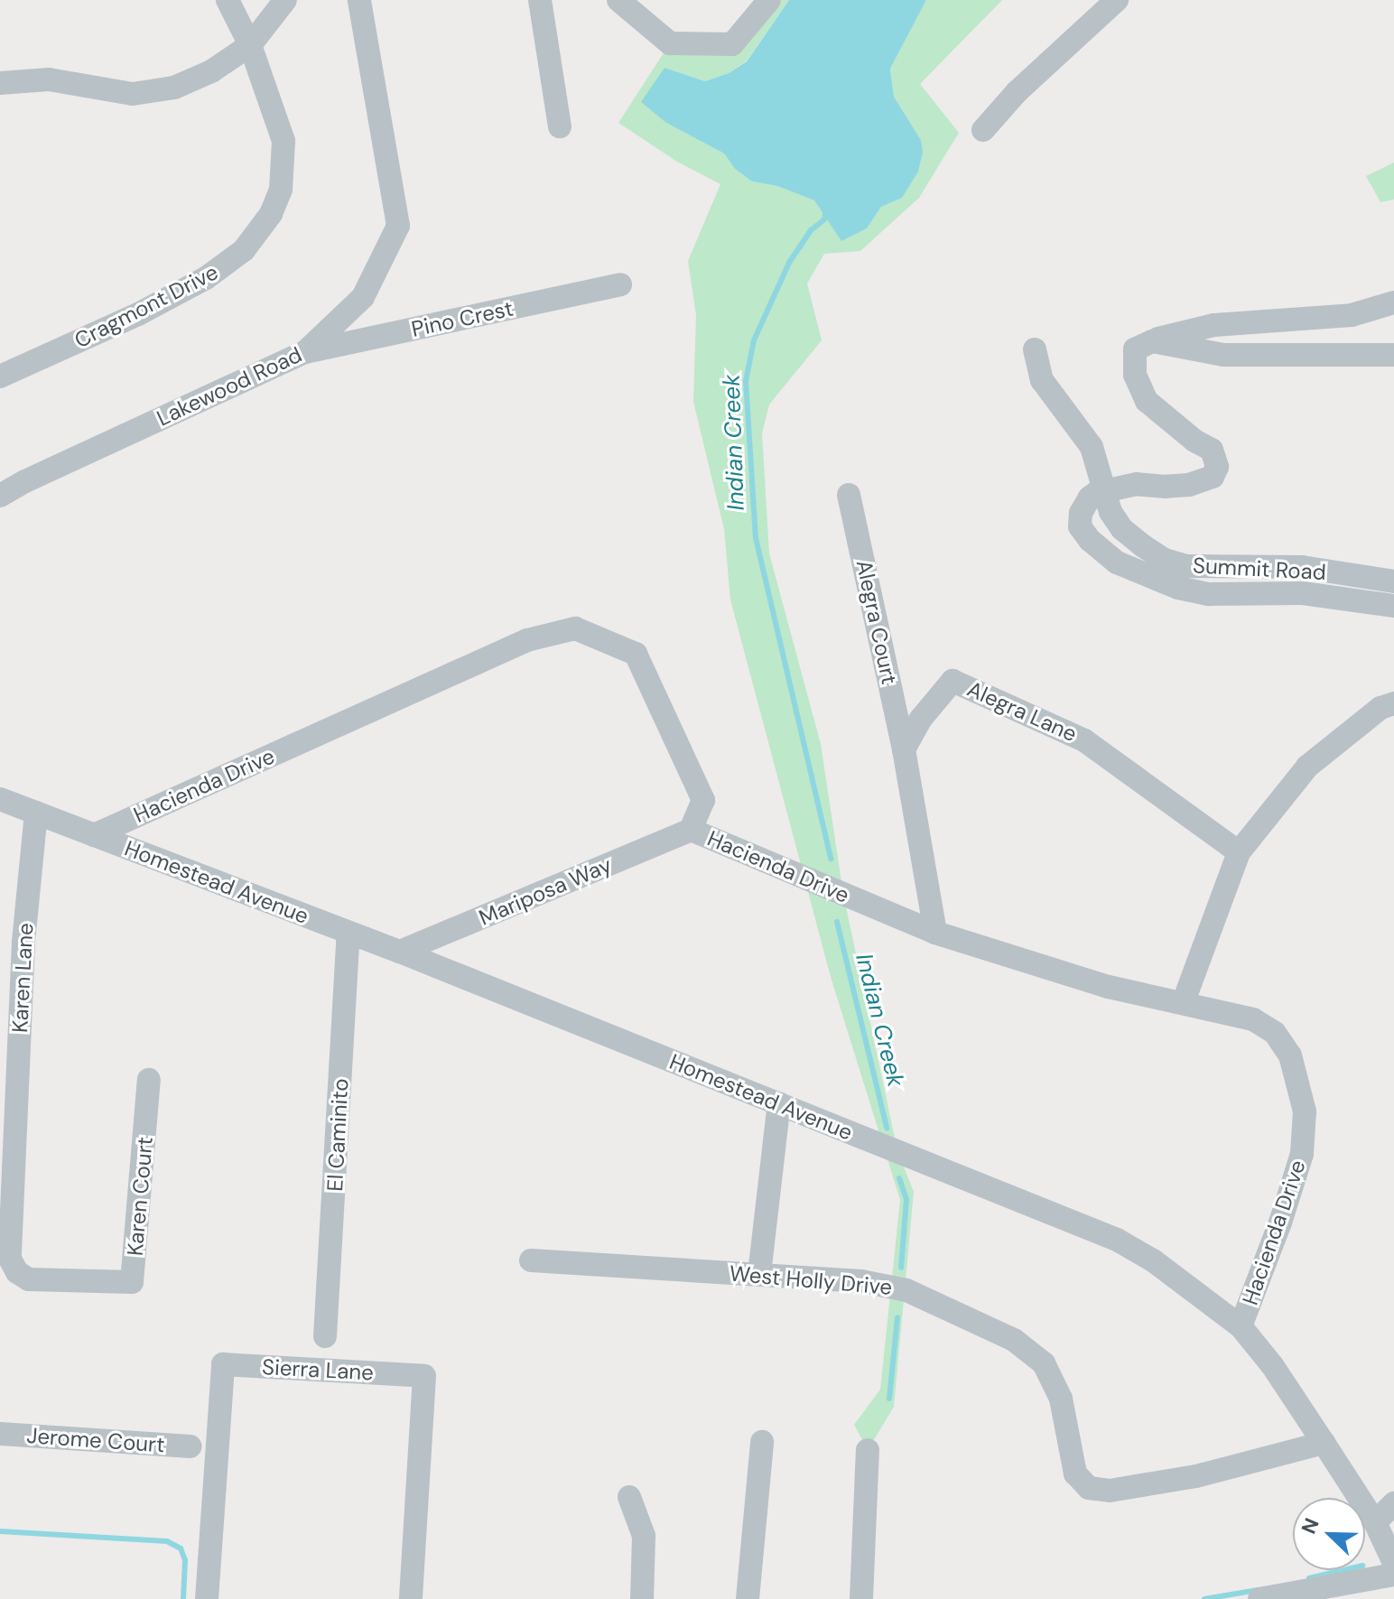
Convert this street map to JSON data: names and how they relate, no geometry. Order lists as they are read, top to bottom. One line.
{"streets":{"street":["Cragmont Drive","Pino Crest","Lakewood Road","Summit Road","Alegra Court","Alegra Lane","Hacienda Drive","Homestead Avenue","Mariposa Way","Karen Lane","El Caminito","Karen Court","West Holly Drive","Sierra Lane","Jerome Court"]},"crossings":[["Pino Crest","Lakewood Road"],["Alegra Court","Alegra Lane"],["Hacienda Drive","Homestead Avenue"],["Hacienda Drive","Mariposa Way"],["Homestead Avenue","Mariposa Way"],["Homestead Avenue","Karen Lane"],["Homestead Avenue","El Caminito"],["Homestead Avenue","West Holly Drive"],["Karen Lane","Karen Court"]],"water":["Indian Creek"],"north":"top left"}
